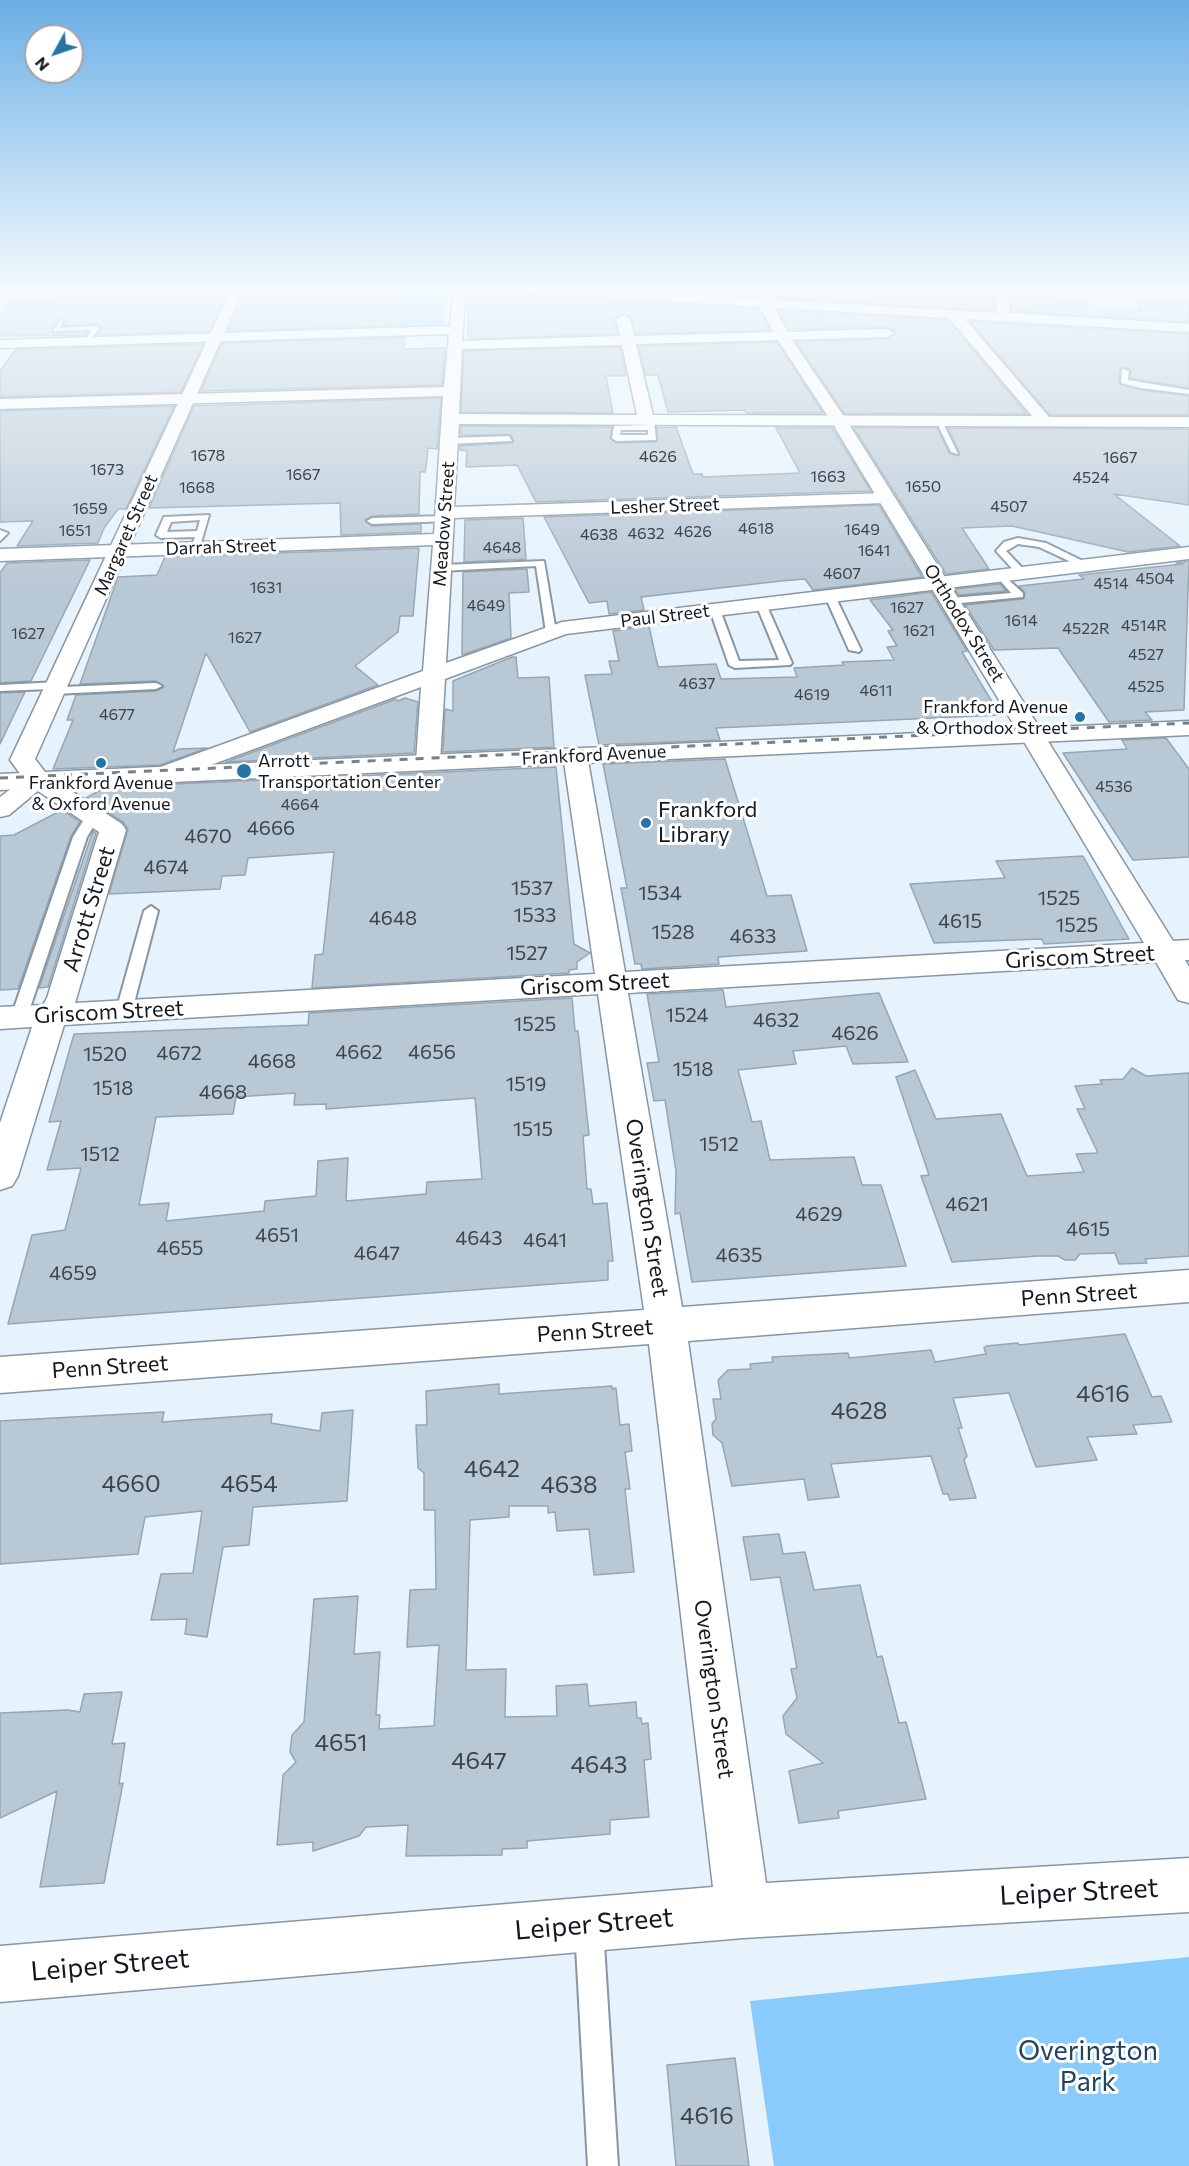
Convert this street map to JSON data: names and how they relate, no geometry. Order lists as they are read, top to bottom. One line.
{"streets":{"street":["Lesher Street","Meadow Street","Margaret Street","Darrah Street","Paul Street","Orthodox Street","Frankford Avenue","Arrott Street","Griscom Street","Overington Street","Penn Street","Leiper Street"]},"crossings":[["Lesher Street","Meadow Street"],["Lesher Street","Orthodox Street"],["Meadow Street","Darrah Street"],["Meadow Street","Paul Street"],["Meadow Street","Frankford Avenue"],["Margaret Street","Darrah Street"],["Margaret Street","Frankford Avenue"],["Margaret Street","Arrott Street"],["Paul Street","Orthodox Street"],["Paul Street","Frankford Avenue"],["Orthodox Street","Frankford Avenue"],["Orthodox Street","Griscom Street"],["Frankford Avenue","Arrott Street"],["Frankford Avenue","Overington Street"],["Arrott Street","Griscom Street"],["Griscom Street","Overington Street"],["Overington Street","Penn Street"],["Overington Street","Leiper Street"]],"parks":["Overington Park"],"places":["Frankford Avenue & Orthodox Street","Frankford Avenue & Oxford Avenue","Arrott Transportation Center","Frankford Library"],"house_numbers":["1678","4626","1667","1673","1667","1663","4524","1650","1668","4507","1659","4618","1649","1651","4626","4632","4638","4648","1641","4607","4504","4514","1631","4649","1627","1614","4514R","4522R","1621","1627","1627","4527","4637","4525","4611","4619","4677","4536","4664","4666","4670","4674","1537","1534","1525","1533","4648","4615","1525","1528","4633","1527","1524","4632","1525","4626","4662","4656","4672","1520","4668","1518","1519","1518","4668","1515","1512","1512","4621","4629","4615","4651","4643","4641","4655","4647","4635","4659","4616","4628","4642","4660","4654","4638","4651","4647","4643","4616"],"north":"bottom left"}
